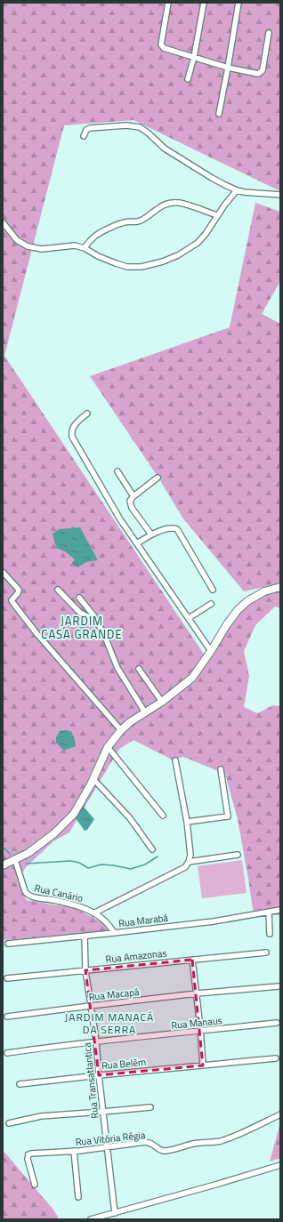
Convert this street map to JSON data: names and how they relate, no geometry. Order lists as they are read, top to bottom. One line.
{"streets":{"street":["Rua Canário","Rua Marabá","Rua Amazonas","Rua Macapá","Rua Manaus","Rua Belém","Rua Transatlantica","Rua Vitória Régia"]},"crossings":[["Rua Canário","Rua Marabá"],["Rua Marabá","Rua Transatlantica"],["Rua Amazonas","Rua Transatlantica"],["Rua Macapá","Rua Transatlantica"],["Rua Manaus","Rua Transatlantica"],["Rua Belém","Rua Transatlantica"],["Rua Transatlantica","Rua Vitória Régia"]],"districts":["JARDIM CASA GRANDE","JARDIM MANACÁ DA SERRA"]}
